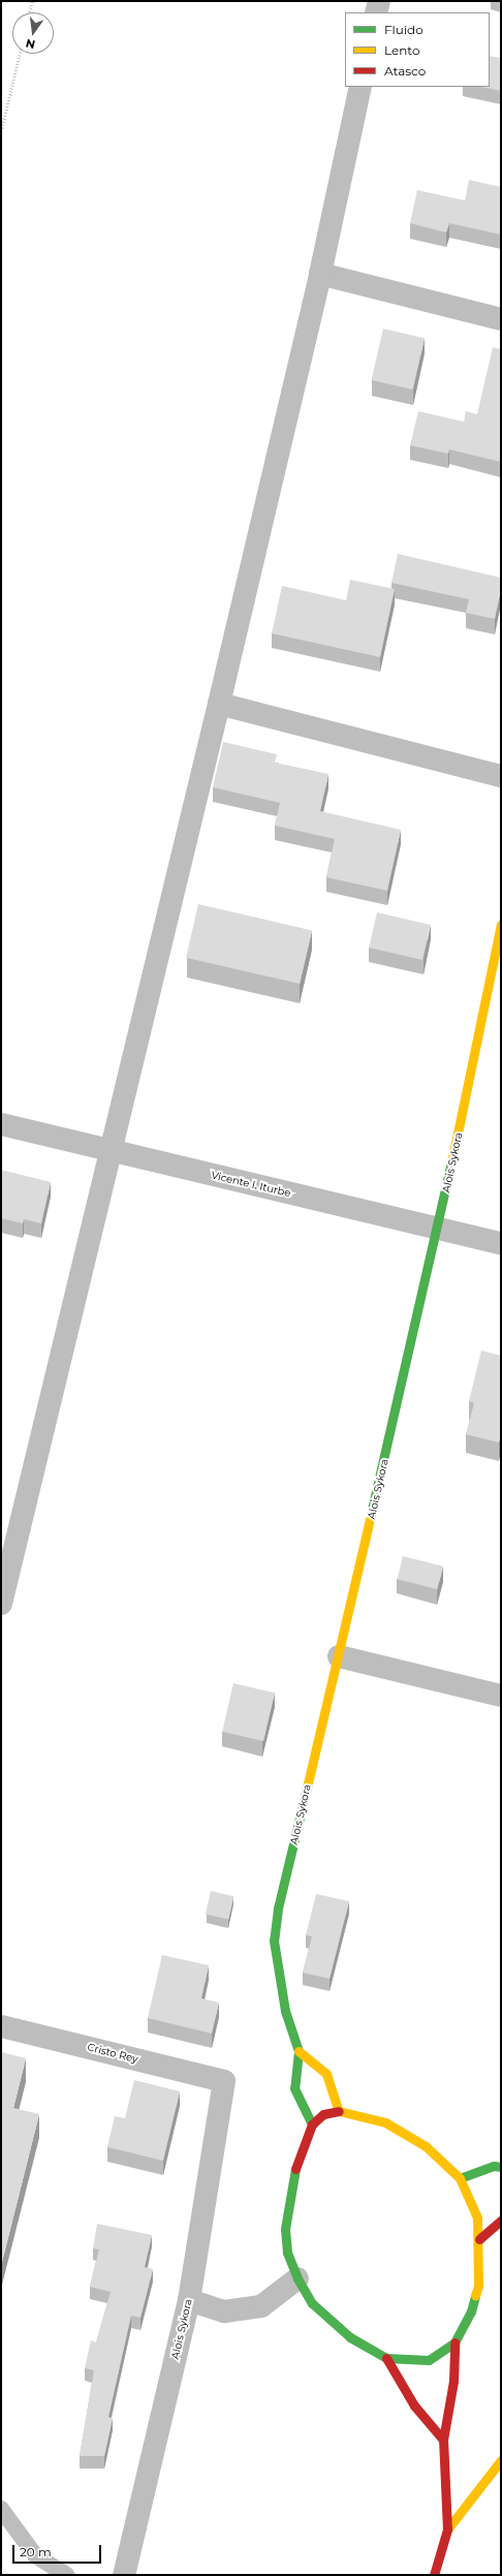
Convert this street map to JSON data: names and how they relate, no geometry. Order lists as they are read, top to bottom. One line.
{"streets":{"street":["Alois Sykora","Vicente I. Iturbe","Cristo Rey"]},"crossings":[["Alois Sykora","Vicente I. Iturbe"],["Alois Sykora","Cristo Rey"]],"legend":["Fluido","Lento","Atasco"],"scale_bar":"20 m","north":"bottom"}
